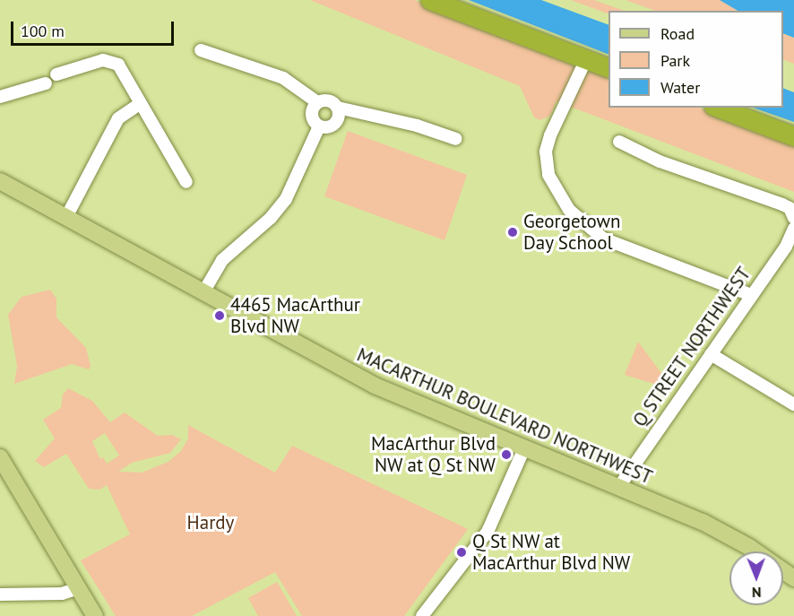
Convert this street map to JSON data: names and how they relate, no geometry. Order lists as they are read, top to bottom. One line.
{"streets":{"main road":["MACARTHUR BOULEVARD NORTHWEST"],"street":["Q STREET NORTHWEST"]},"crossings":[["Q STREET NORTHWEST","MACARTHUR BOULEVARD NORTHWEST"]],"parks":["Hardy"],"places":["Georgetown Day School","4465 MacArthur Blvd NW","MacArthur Blvd NW at Q St NW","Q St NW at MacArthur Blvd NW"],"legend":["Road","Park","Water"],"scale_bar":"100 m","north":"bottom"}
